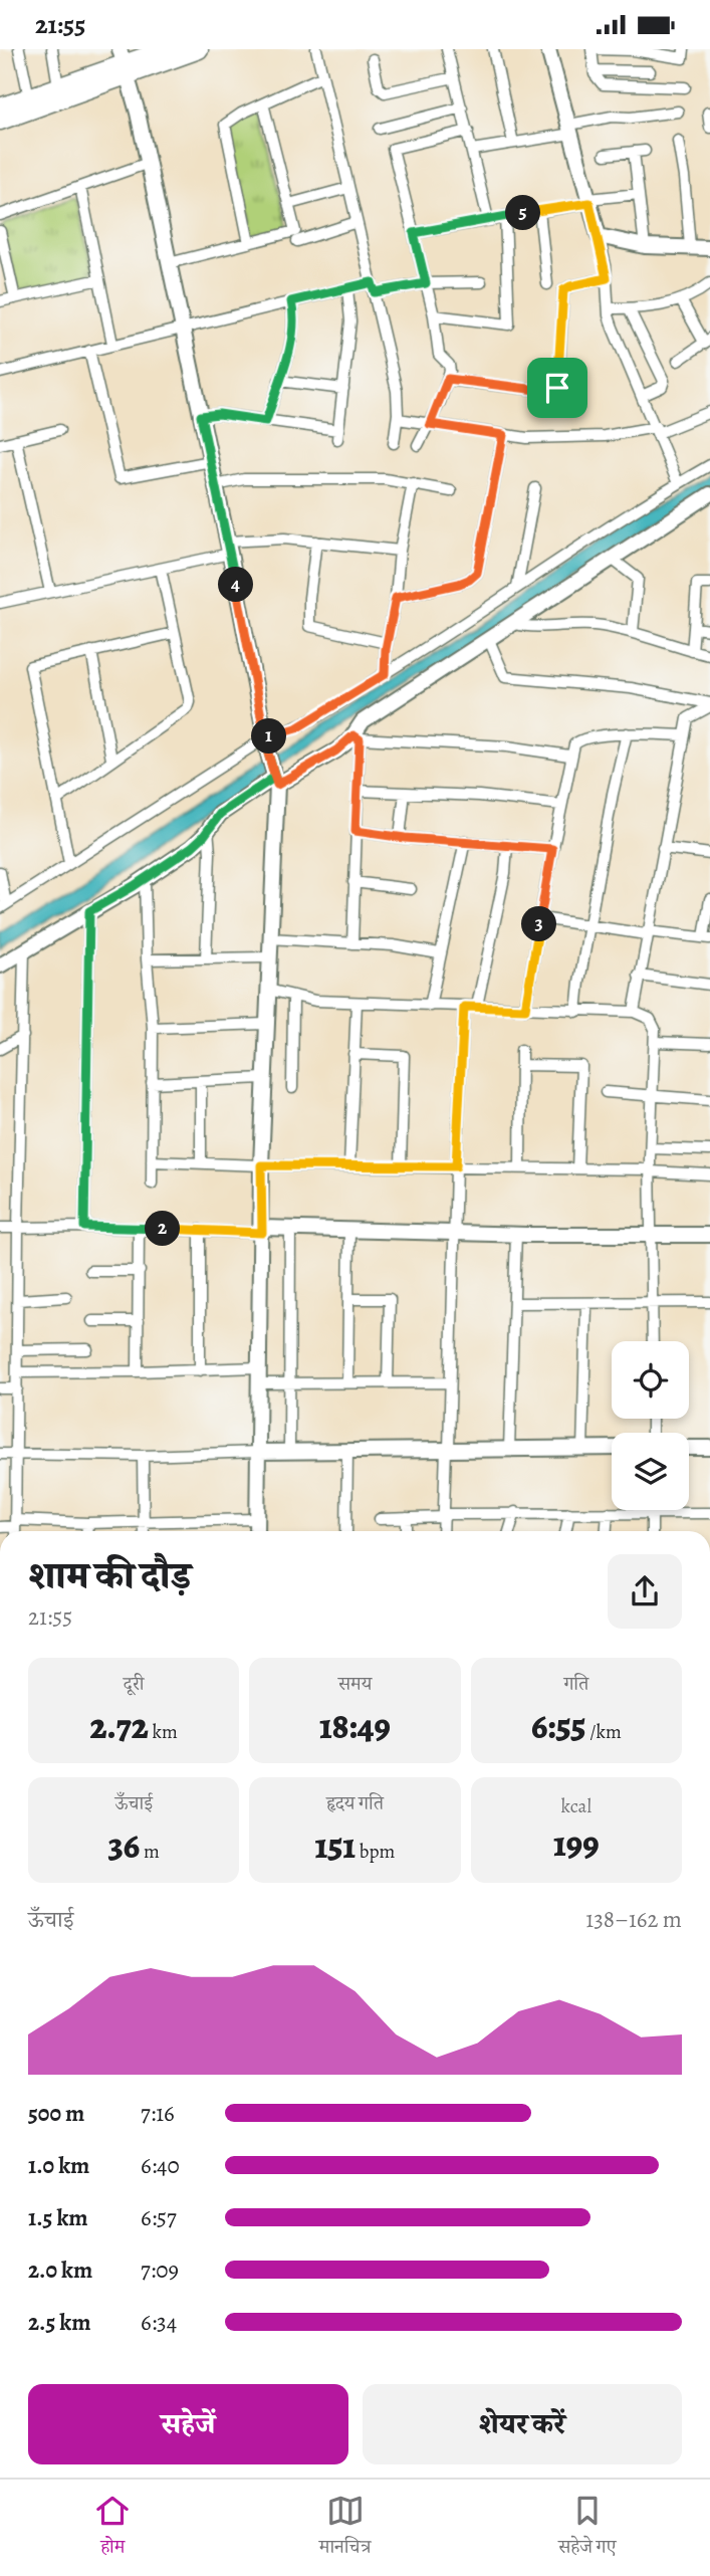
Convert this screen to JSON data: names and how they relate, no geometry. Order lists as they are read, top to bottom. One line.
{"page":{"status":"21:55","pins":["5","4","1","3","2"],"heading":["शाम की दौड़","21:55"],"stats":[["दूरी","2.72 km"],["समय","18:49"],["गति","6:55 /km"],["ऊँचाई","36 m"],["हृदय गति","151 bpm"],["kcal","199"]],"chart":["ऊँचाई","138–162 m"],"list":[{"name":"500 m","note":"7:16"},{"name":"1.0 km","note":"6:40"},{"name":"1.5 km","note":"6:57"},{"name":"2.0 km","note":"7:09"},{"name":"2.5 km","note":"6:34"}],"buttons":["सहेजें","शेयर करें"],"tabs":["होम","मानचित्र","सहेजे गए"]}}
